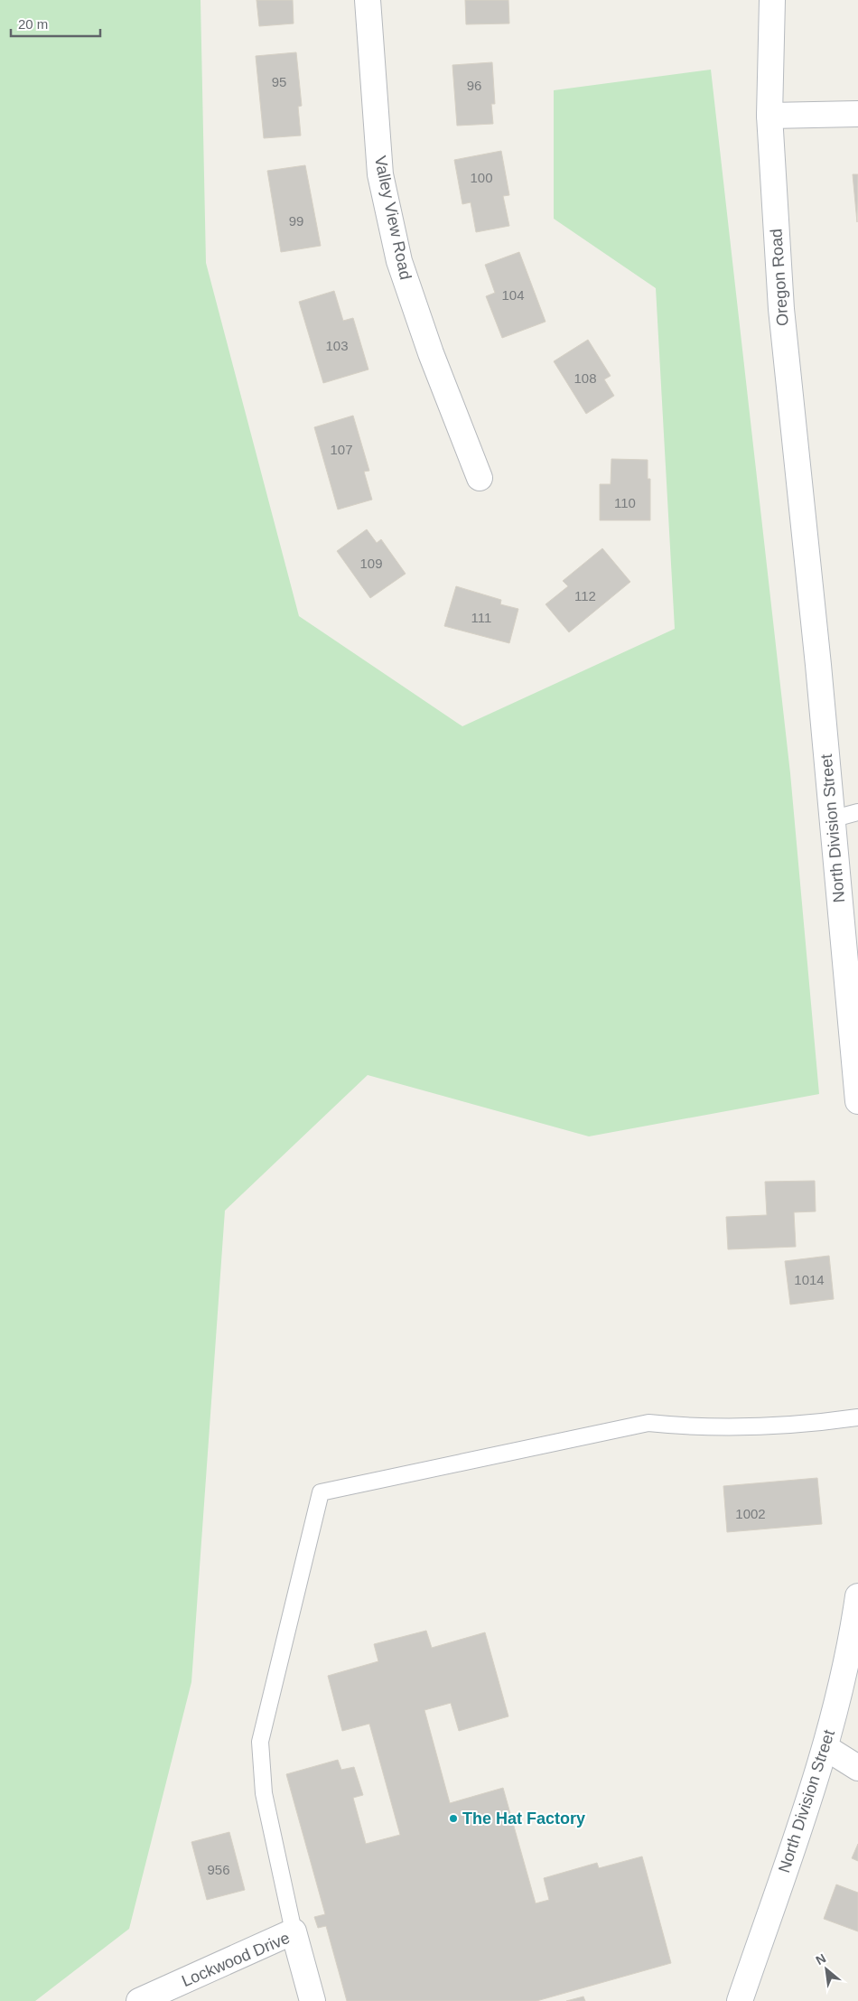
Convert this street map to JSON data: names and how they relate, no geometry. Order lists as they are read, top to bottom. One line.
{"streets":{"street":["Valley View Road","Oregon Road","North Division Street","Lockwood Drive"]},"crossings":[["Oregon Road","North Division Street"]],"places":["The Hat Factory"],"house_numbers":["95","96","100","99","104","103","108","107","110","109","112","111","1014","1002","956"],"scale_bar":"20 m","north":"top left"}
